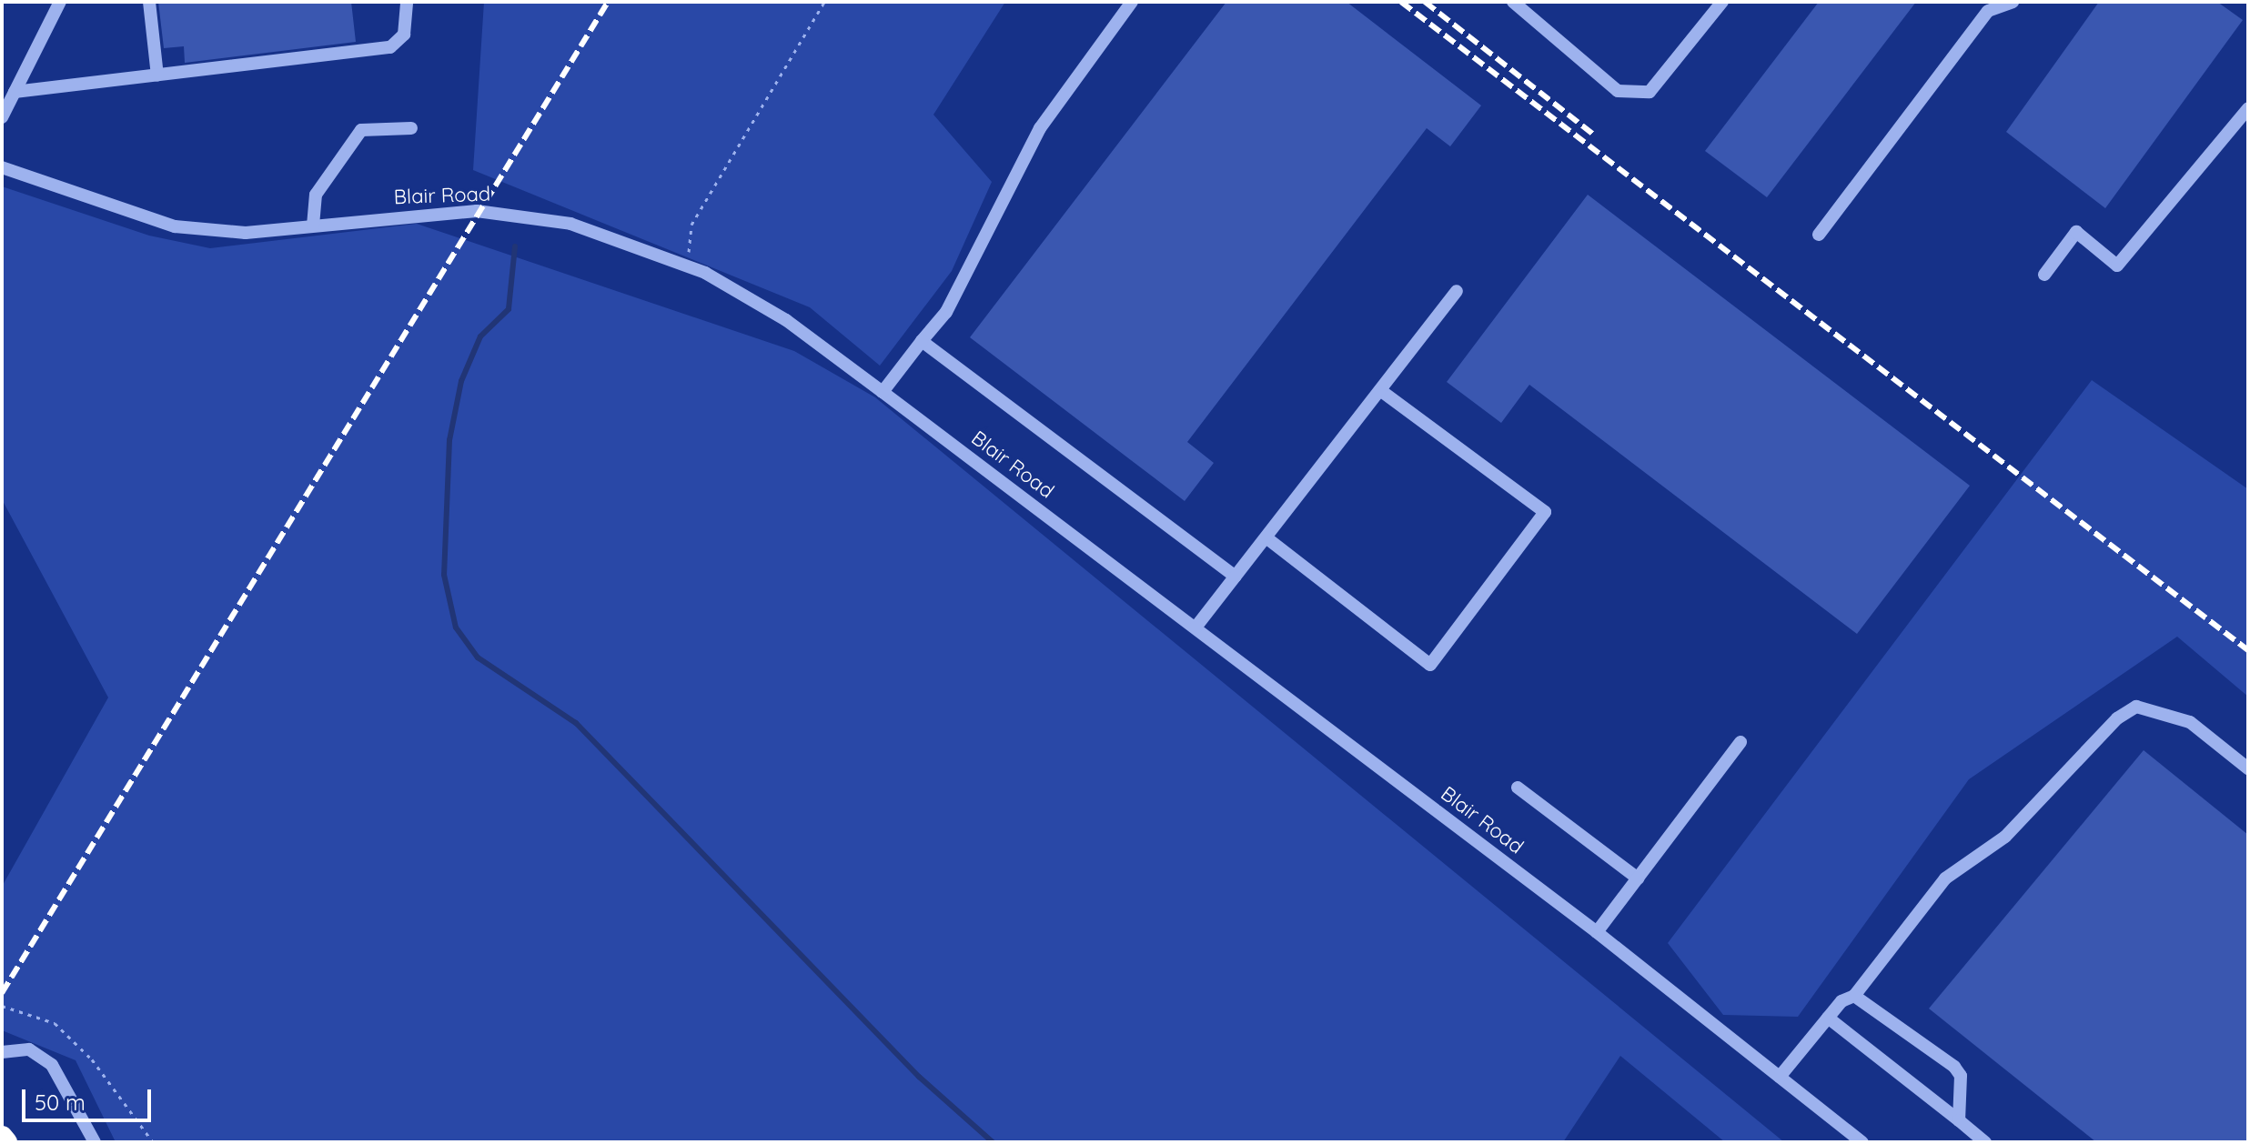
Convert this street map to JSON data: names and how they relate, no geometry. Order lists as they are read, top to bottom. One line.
{"streets":{"street":["Blair Road"]},"scale_bar":"50 m"}
